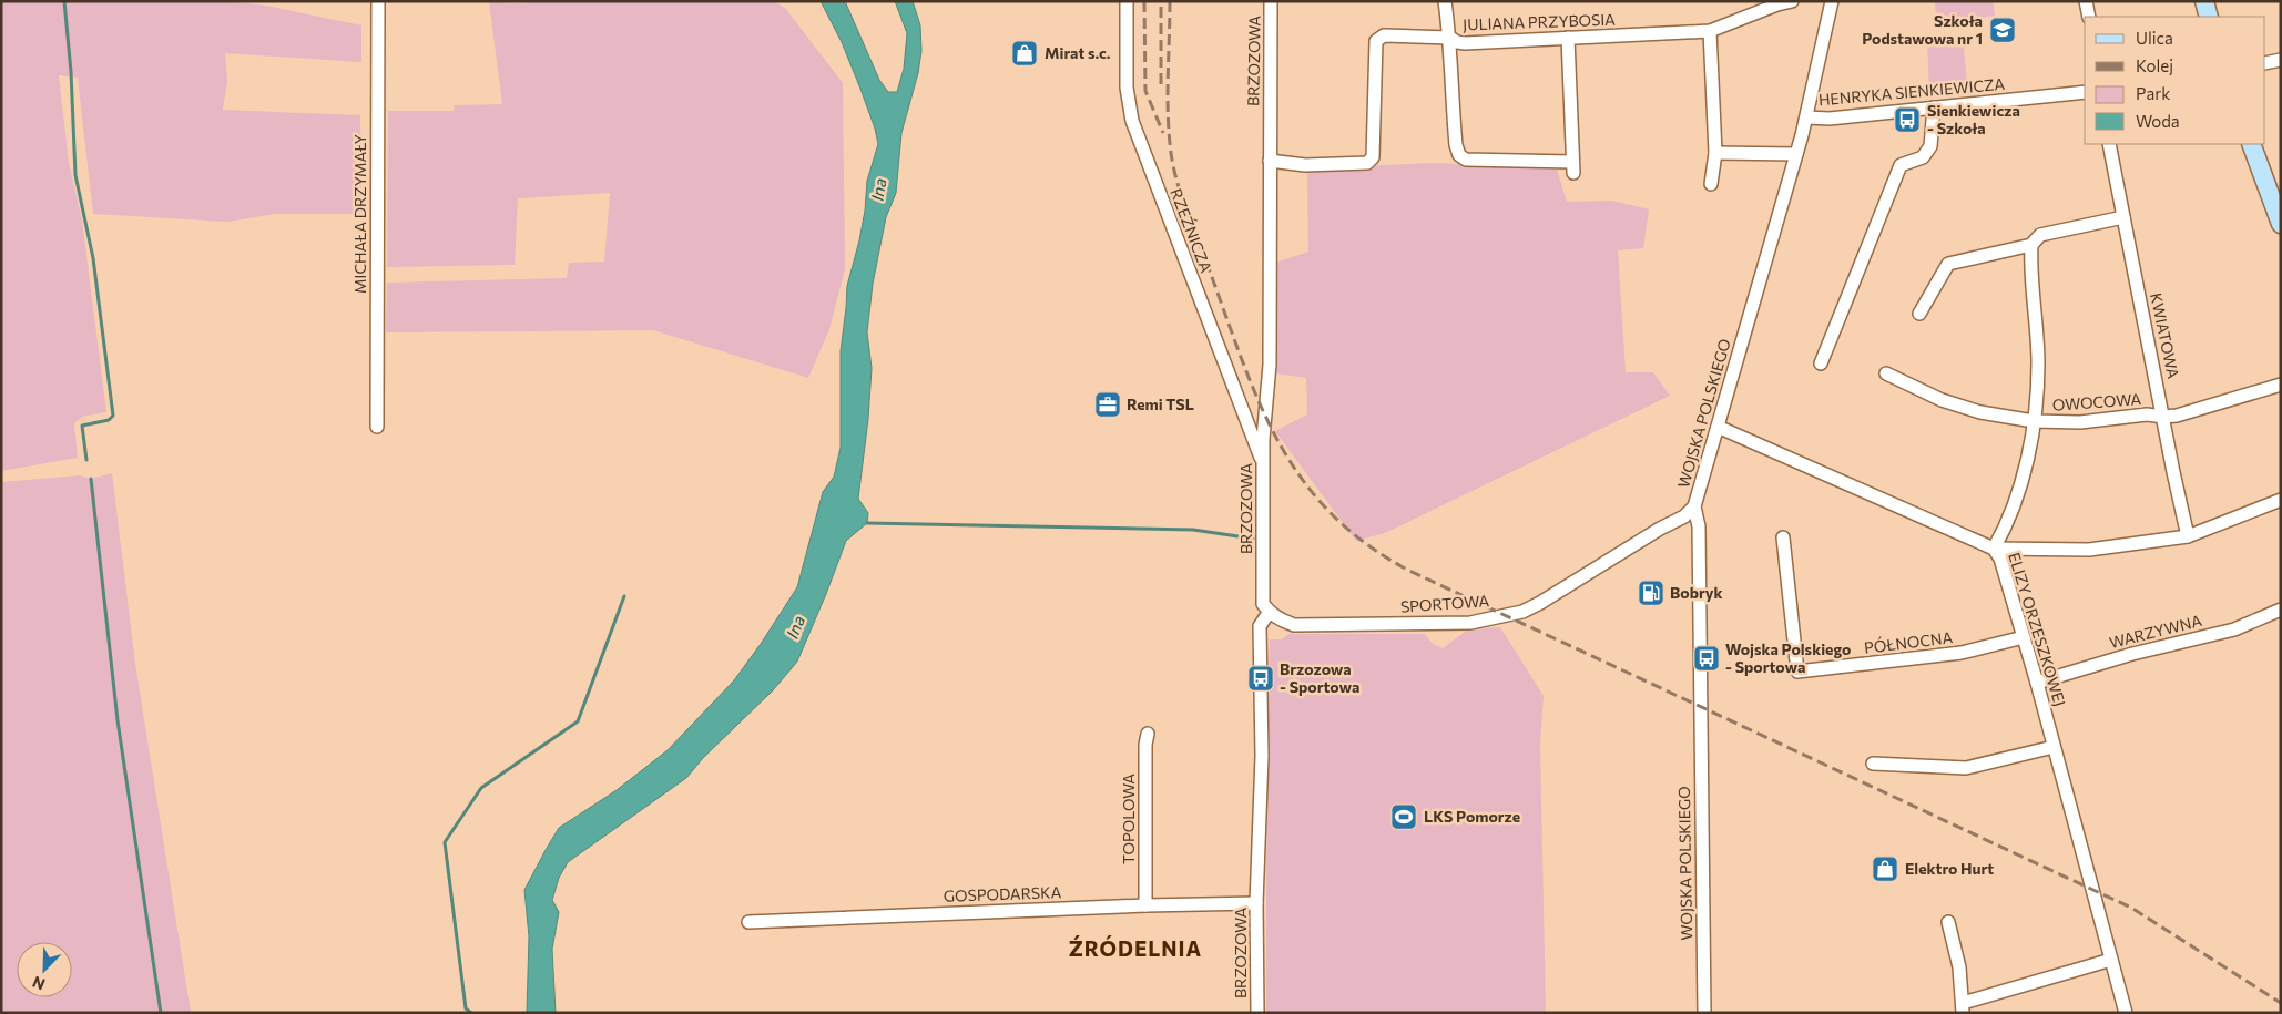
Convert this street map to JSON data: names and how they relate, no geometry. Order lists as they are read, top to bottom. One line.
{"streets":{"street":["JULIANA PRZYBOSIA","BRZOZOWA","HENRYKA SIENKIEWICZA","MICHAŁA DRZYMAŁY","RZEŹNICZA","KWIATOWA","OWOCOWA","WOJSKA POLSKIEGO","SPORTOWA","ELIZY ORZESZKOWEJ","WARZYWNA","PÓŁNOCNA","TOPOLOWA","GOSPODARSKA"]},"crossings":[["JULIANA PRZYBOSIA","BRZOZOWA"],["BRZOZOWA","RZEŹNICZA"],["BRZOZOWA","SPORTOWA"],["BRZOZOWA","GOSPODARSKA"],["HENRYKA SIENKIEWICZA","WOJSKA POLSKIEGO"],["KWIATOWA","OWOCOWA"],["WOJSKA POLSKIEGO","SPORTOWA"],["WOJSKA POLSKIEGO","ELIZY ORZESZKOWEJ"],["ELIZY ORZESZKOWEJ","WARZYWNA"],["ELIZY ORZESZKOWEJ","PÓŁNOCNA"],["TOPOLOWA","GOSPODARSKA"]],"districts":["ŹRÓDELNIA"],"water":["Ina"],"places":{"school or university":["Szkoła Podstawowa nr 1"],"shop":["Mirat s.c.","Elektro Hurt"],"bus stop":["Sienkiewicza - Szkoła","Wojska Polskiego - Sportowa","Brzozowa - Sportowa"],"office":["Remi TSL"],"fuel station":["Bobryk"],"sports":["LKS Pomorze"]},"legend":["Ulica","Kolej","Park","Woda"],"north":"bottom left"}
